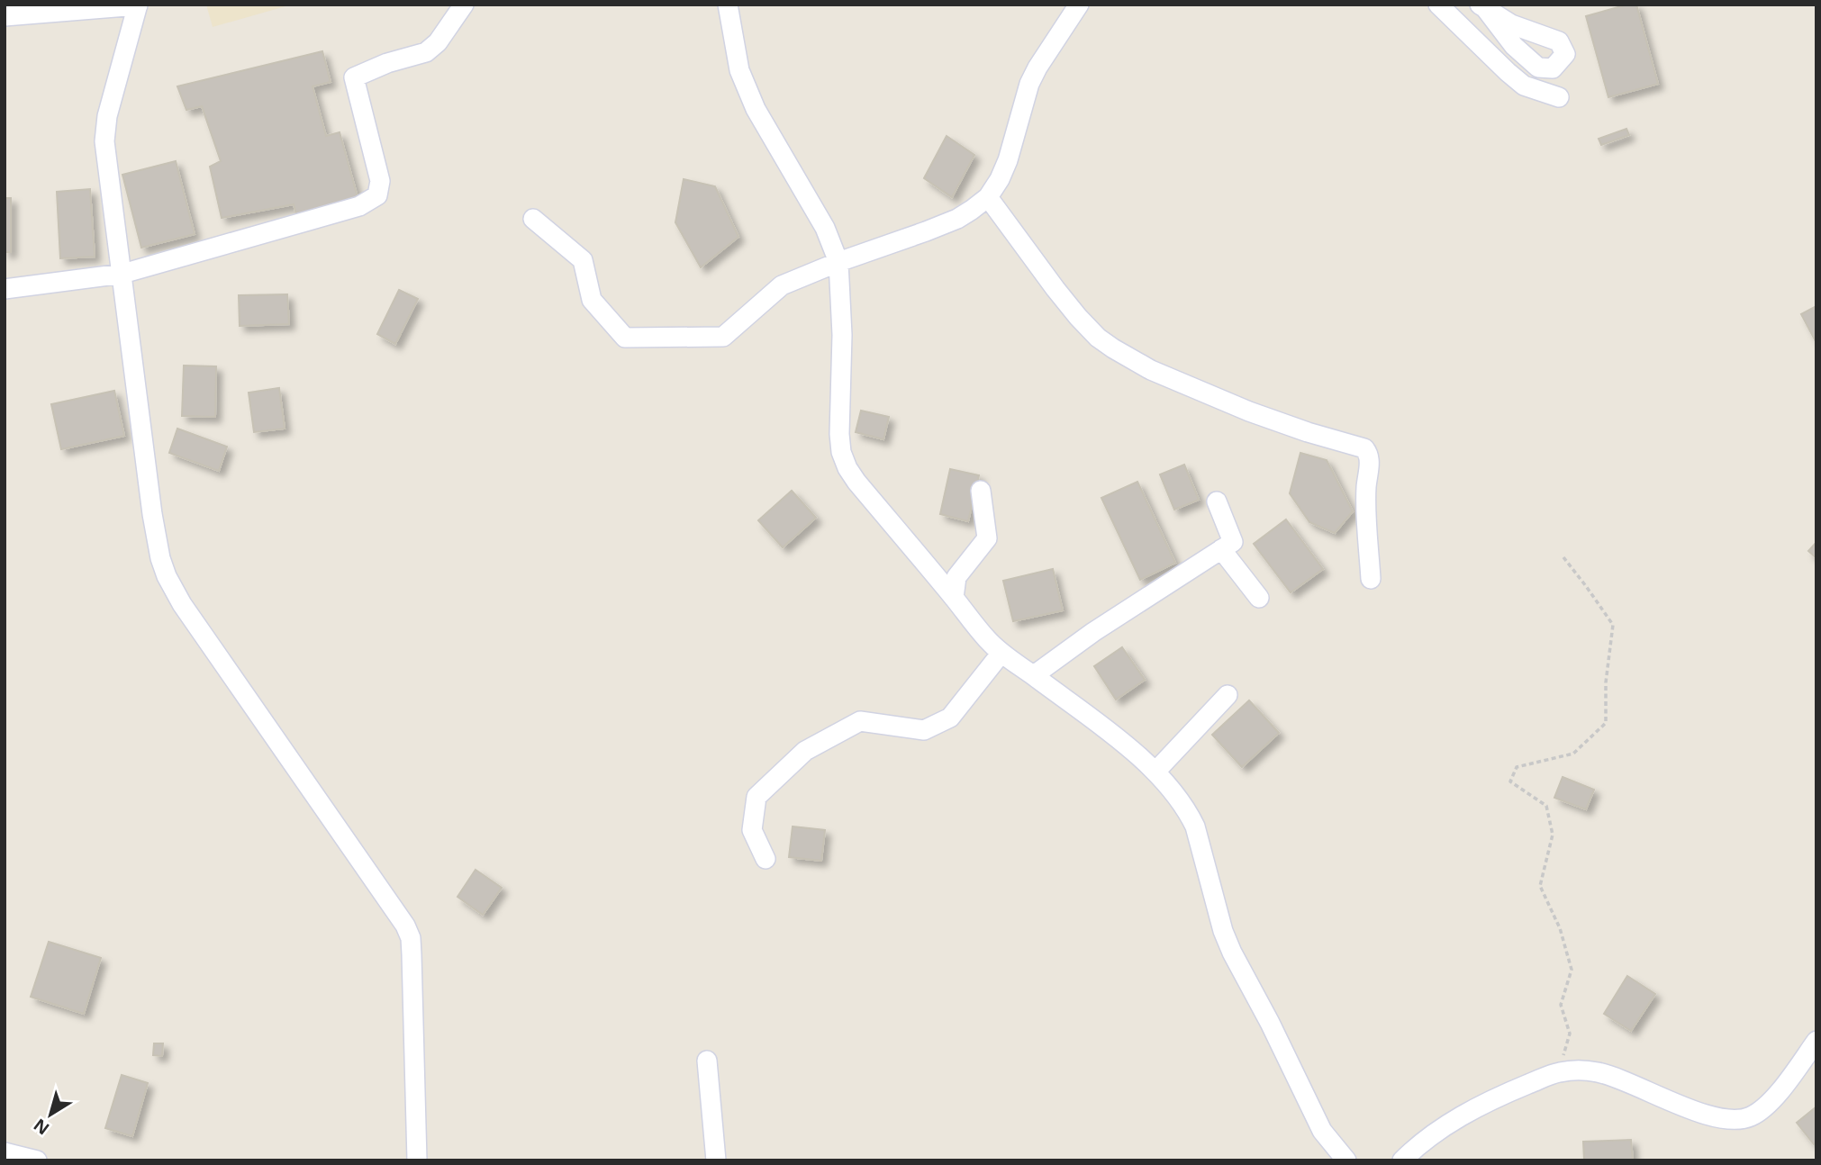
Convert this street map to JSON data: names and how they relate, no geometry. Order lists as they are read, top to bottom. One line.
{"north":"bottom left"}
